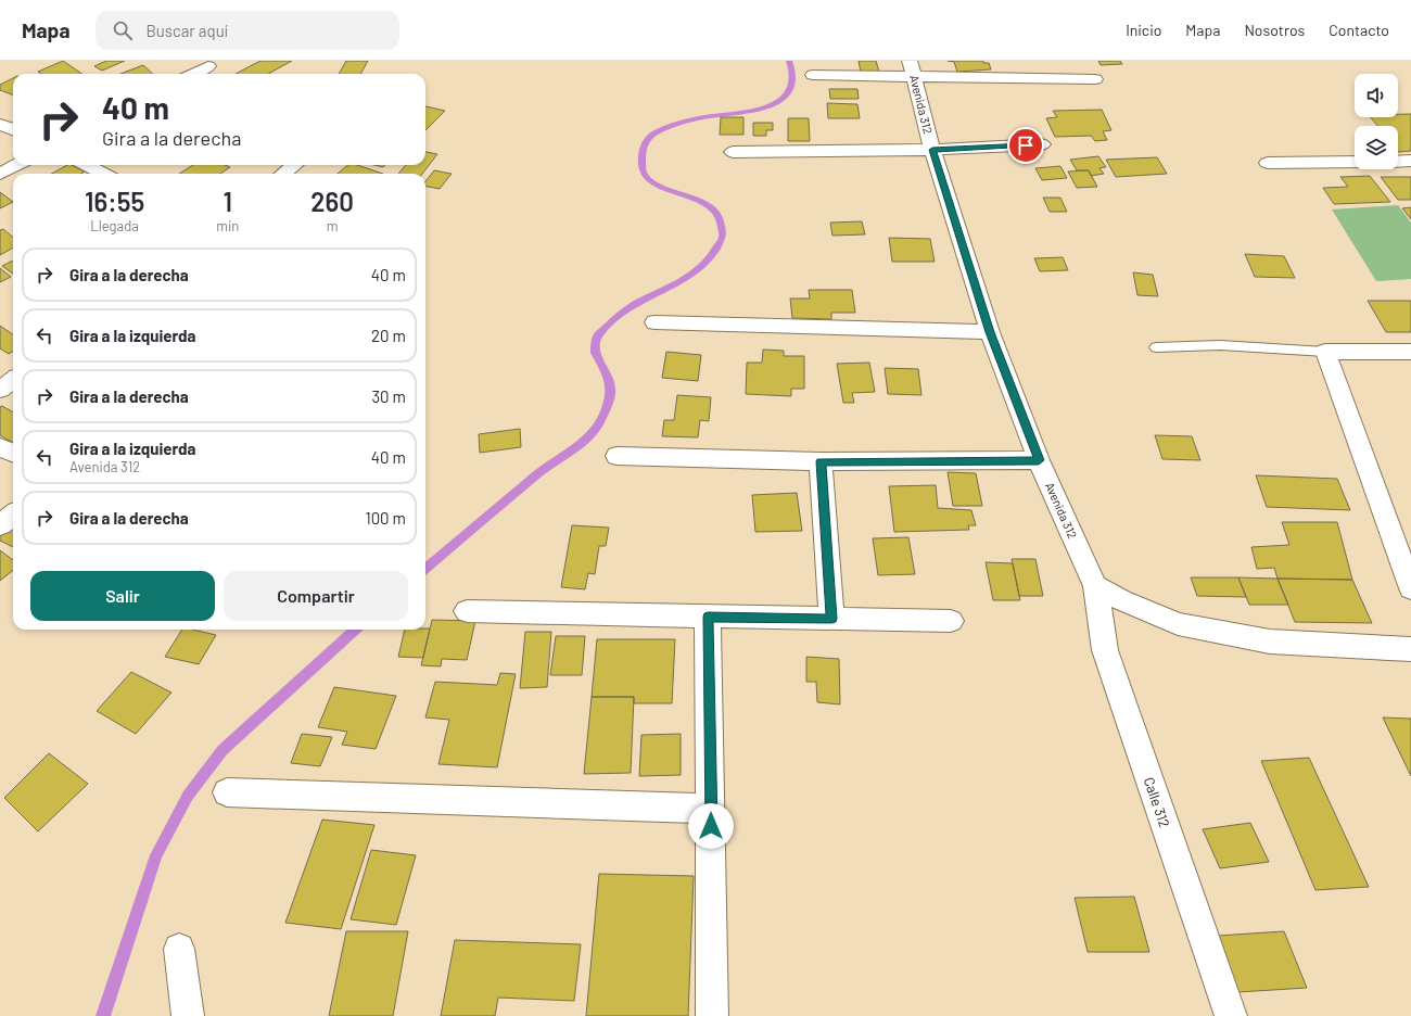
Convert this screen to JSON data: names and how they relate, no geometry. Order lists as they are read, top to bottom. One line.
{"streets":{"street":["Avenida 312","Calle 312"]},"crossings":[["Avenida 312","Calle 312"]],"page":{"header":"Mapa","search":"Buscar aquí","nav":["Inicio","Mapa","Nosotros","Contacto"],"turn":["40 m","Gira a la derecha"],"eta":["16:55","Llegada","1","min","260","m"],"list":[{"name":"Gira a la derecha","value":"40 m"},{"name":"Gira a la izquierda","value":"20 m"},{"name":"Gira a la derecha","value":"30 m"},{"name":"Gira a la izquierda","note":"Avenida 312","value":"40 m"},{"name":"Gira a la derecha","value":"100 m"}],"buttons":["Salir","Compartir"]}}
